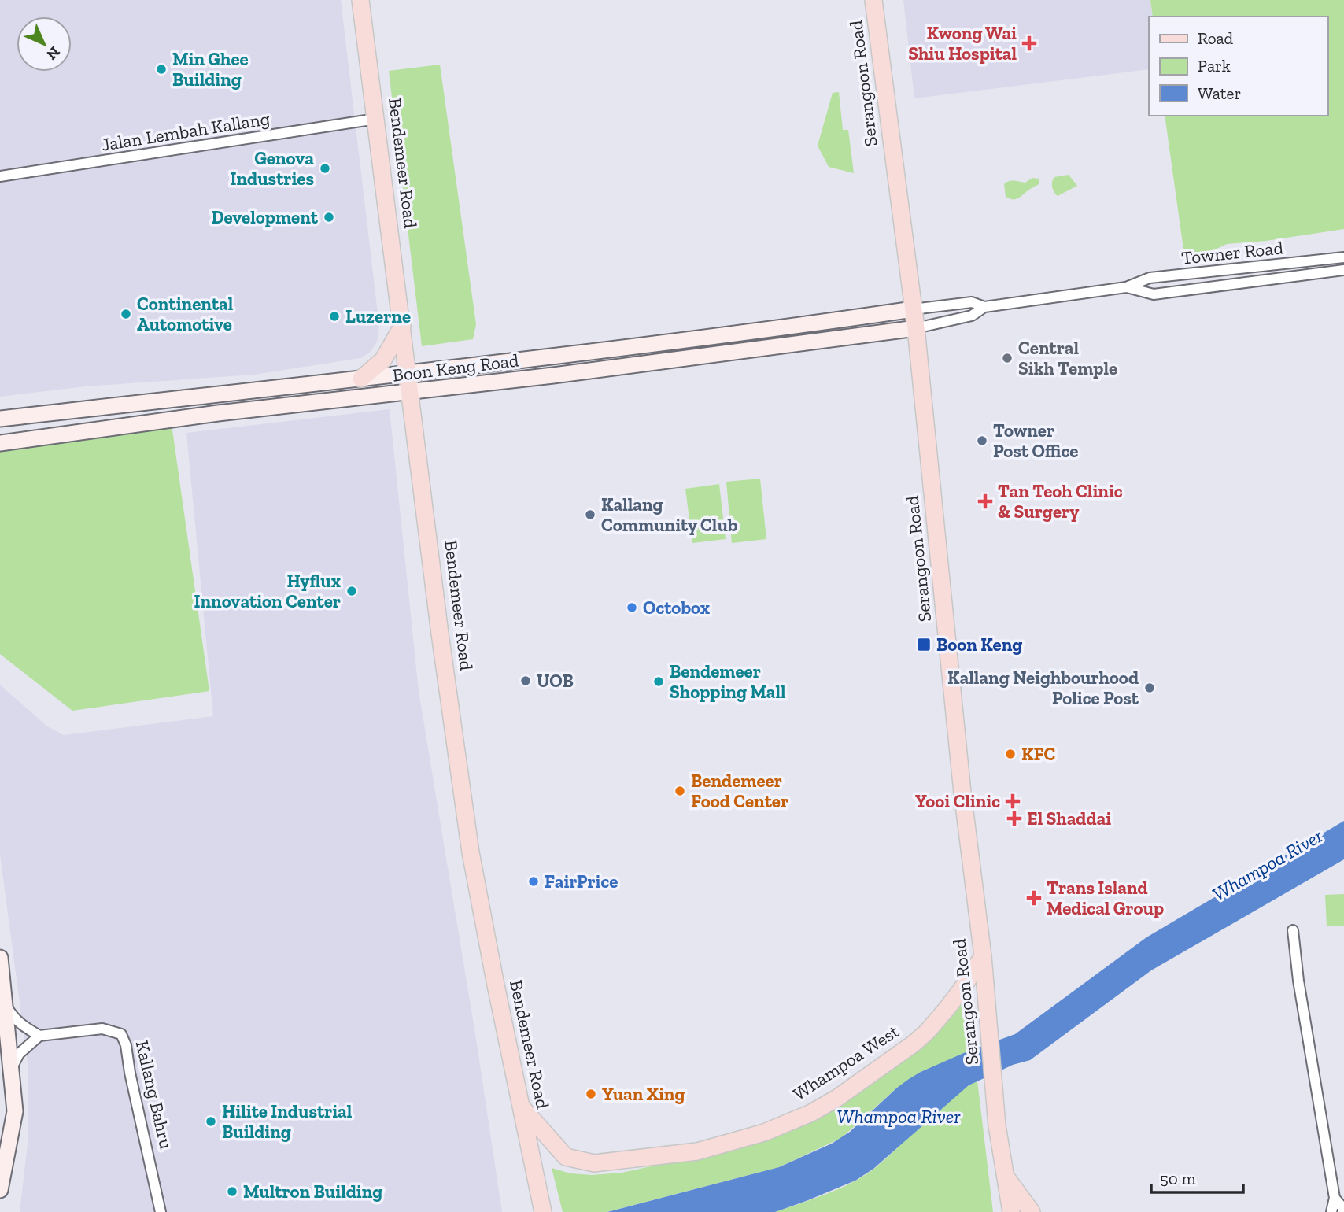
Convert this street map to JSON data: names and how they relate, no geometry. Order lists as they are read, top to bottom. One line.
{"streets":{"main road":["Serangoon Road","Bendemeer Road","Boon Keng Road","Whampoa West"],"street":["Jalan Lembah Kallang","Towner Road","Kallang Bahru"]},"crossings":[["Serangoon Road","Towner Road"],["Serangoon Road","Boon Keng Road"],["Serangoon Road","Whampoa West"],["Jalan Lembah Kallang","Bendemeer Road"],["Bendemeer Road","Boon Keng Road"],["Bendemeer Road","Whampoa West"],["Towner Road","Boon Keng Road"]],"water":["Whampoa River"],"places":{"health":["Kwong Wai Shiu Hospital","Tan Teoh Clinic & Surgery","Yooi Clinic","El Shaddai","Trans Island Medical Group"],"other":["Min Ghee Building","Genova Industries","Development","Continental Automotive","Luzerne","Central Sikh Temple","Towner Post Office","Kallang Community Club","Hyflux Innovation Center","Octobox","UOB","Bendemeer Shopping Mall","Kallang Neighbourhood Police Post","KFC","Bendemeer Food Center","FairPrice","Yuan Xing","Hilite Industrial Building","Multron Building"],"transit":["Boon Keng"]},"legend":["Road","Park","Water"],"scale_bar":"50 m","north":"bottom right"}
